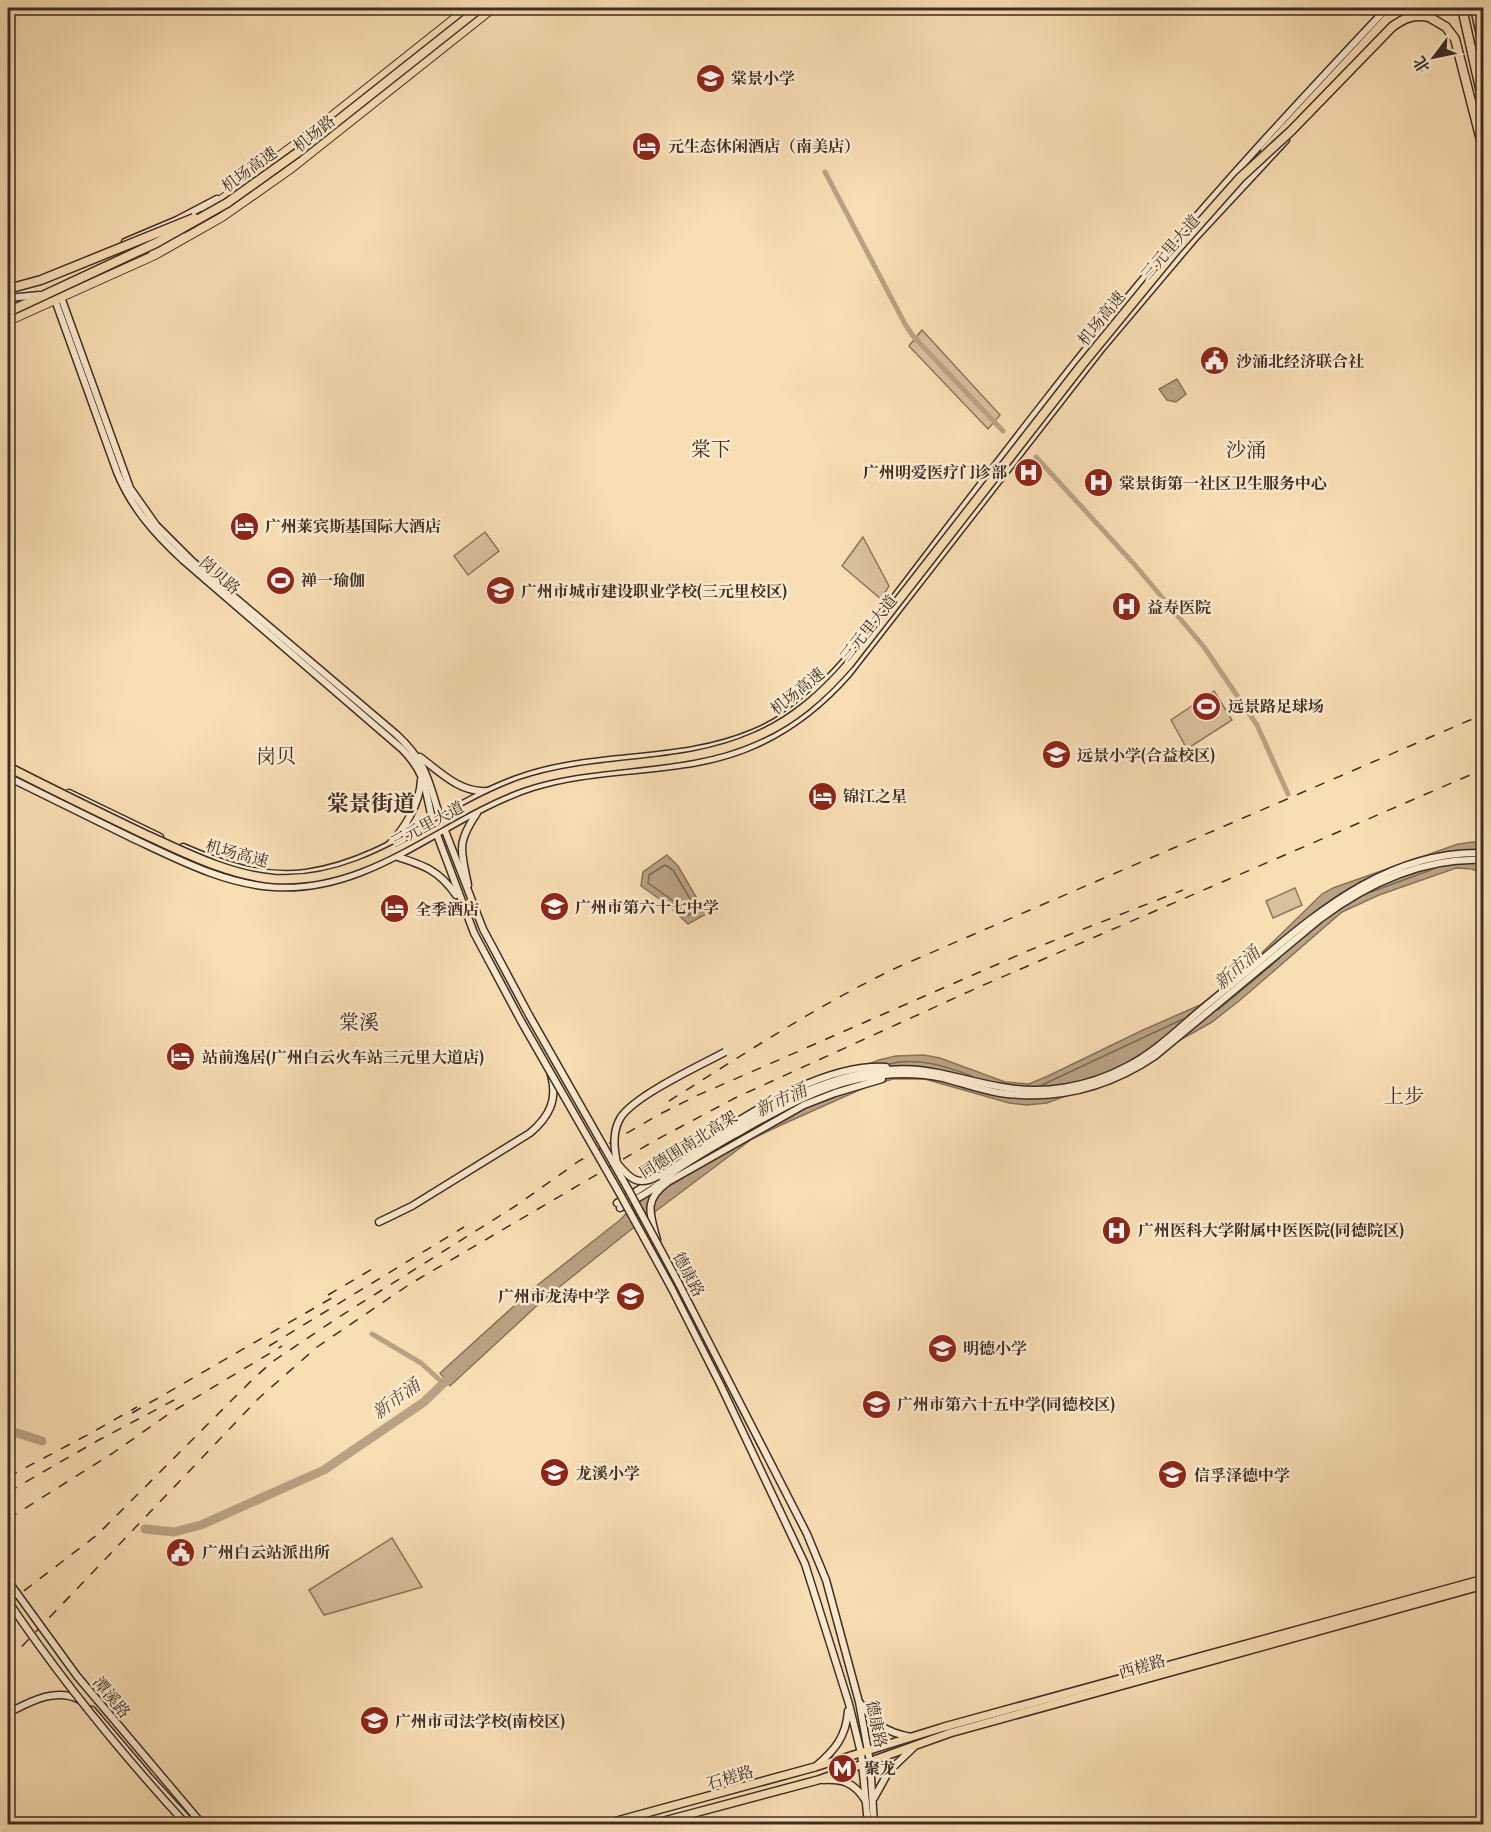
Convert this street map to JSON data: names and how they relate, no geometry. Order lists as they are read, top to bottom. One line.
{"streets":{"highway":["机场路","机场高速"],"main road":["三元里大道","岗贝路","同德围南北高架","德康路","西槎路","潭溪路","石槎路"]},"crossings":[["机场路","岗贝路"],["机场高速","三元里大道"],["三元里大道","岗贝路"],["三元里大道","德康路"],["岗贝路","德康路"],["德康路","西槎路"],["德康路","石槎路"],["西槎路","石槎路"]],"districts":["棠下","沙涌","岗贝","棠景街道","棠溪","上步"],"water":["新市涌"],"places":{"school or university":["棠景小学","广州市城市建设职业学校(三元里校区)","远景小学(合益校区)","广州市第六十七中学","广州市龙涛中学","明德小学","广州市第六十五中学(同德校区)","龙溪小学","信孚泽德中学","广州市司法学校(南校区)"],"hotel":["元生态休闲酒店（南美店）","广州莱宾斯基国际大酒店","锦江之星","全季酒店","站前逸居(广州白云火车站三元里大道店)"],"public building":["沙涌北经济联合社","广州白云站派出所"],"hospital":["广州明爱医疗门诊部","棠景街第一社区卫生服务中心","益寿医院","广州医科大学附属中医医院(同德院区)"],"sports":["禅一瑜伽","远景路足球场"],"metro station":["聚龙"]},"north":"bottom left"}
